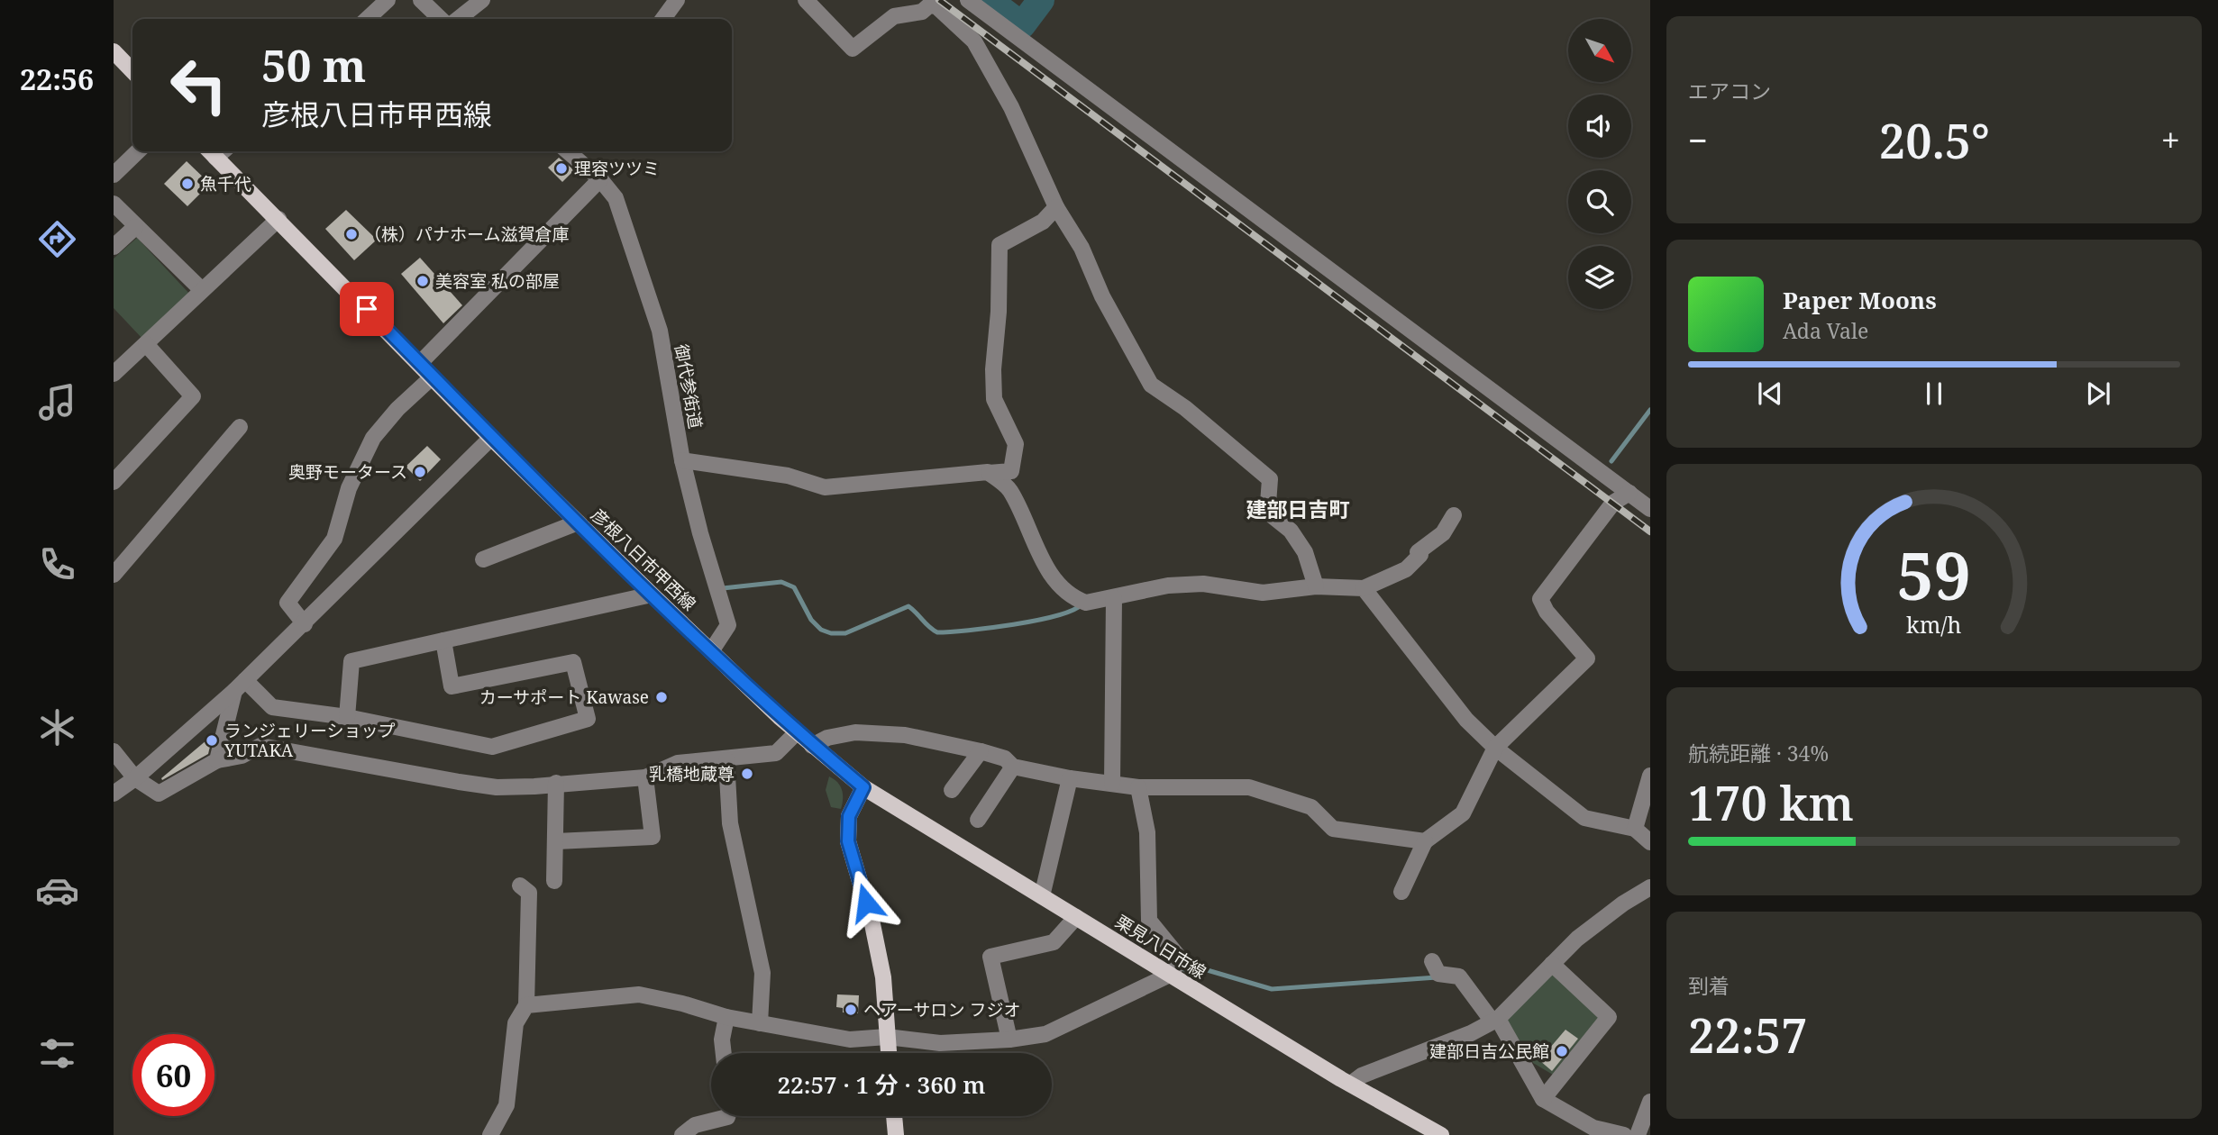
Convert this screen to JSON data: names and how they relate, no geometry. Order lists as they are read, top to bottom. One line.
{"streets":{"main road":["彦根八日市甲西線","栗見八日市線"],"street":["御代参街道"]},"crossings":[["御代参街道","彦根八日市甲西線"],["彦根八日市甲西線","栗見八日市線"]],"districts":["建部日吉町"],"places":["理容ツツミ","魚千代","（株）パナホーム滋賀倉庫","美容室 私の部屋","奥野モータース","カーサポート Kawase","ランジェリーショップ YUTAKA","乳橋地蔵尊","ヘアーサロン フジオ","建部日吉公民館"],"north":"bottom right","page":{"tabs":"22:56","tile":["エアコン",["航続距離 · 34%","170 km"],["到着","22:57"]],"turn":["50 m","彦根八日市甲西線"],"heat":["−","20.5°","+"],"song":["Paper Moons","Ada Vale"],"limit":"60","trip":"22:57 · 1 分 · 360 m","gauge":["59","km/h"]}}
